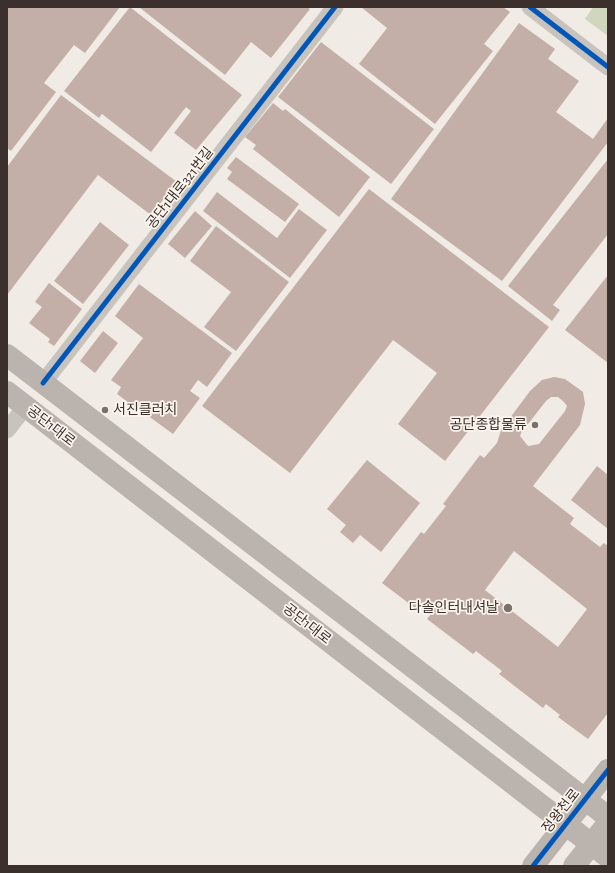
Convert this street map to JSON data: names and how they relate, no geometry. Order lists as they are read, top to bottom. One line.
{"streets":{"main road":["공단1대로","정왕천로"],"street":["공단1대로321번길"]},"crossings":[["공단1대로","정왕천로"]],"places":["서진클러치","공단종합물류","다솔인터내셔날"]}
